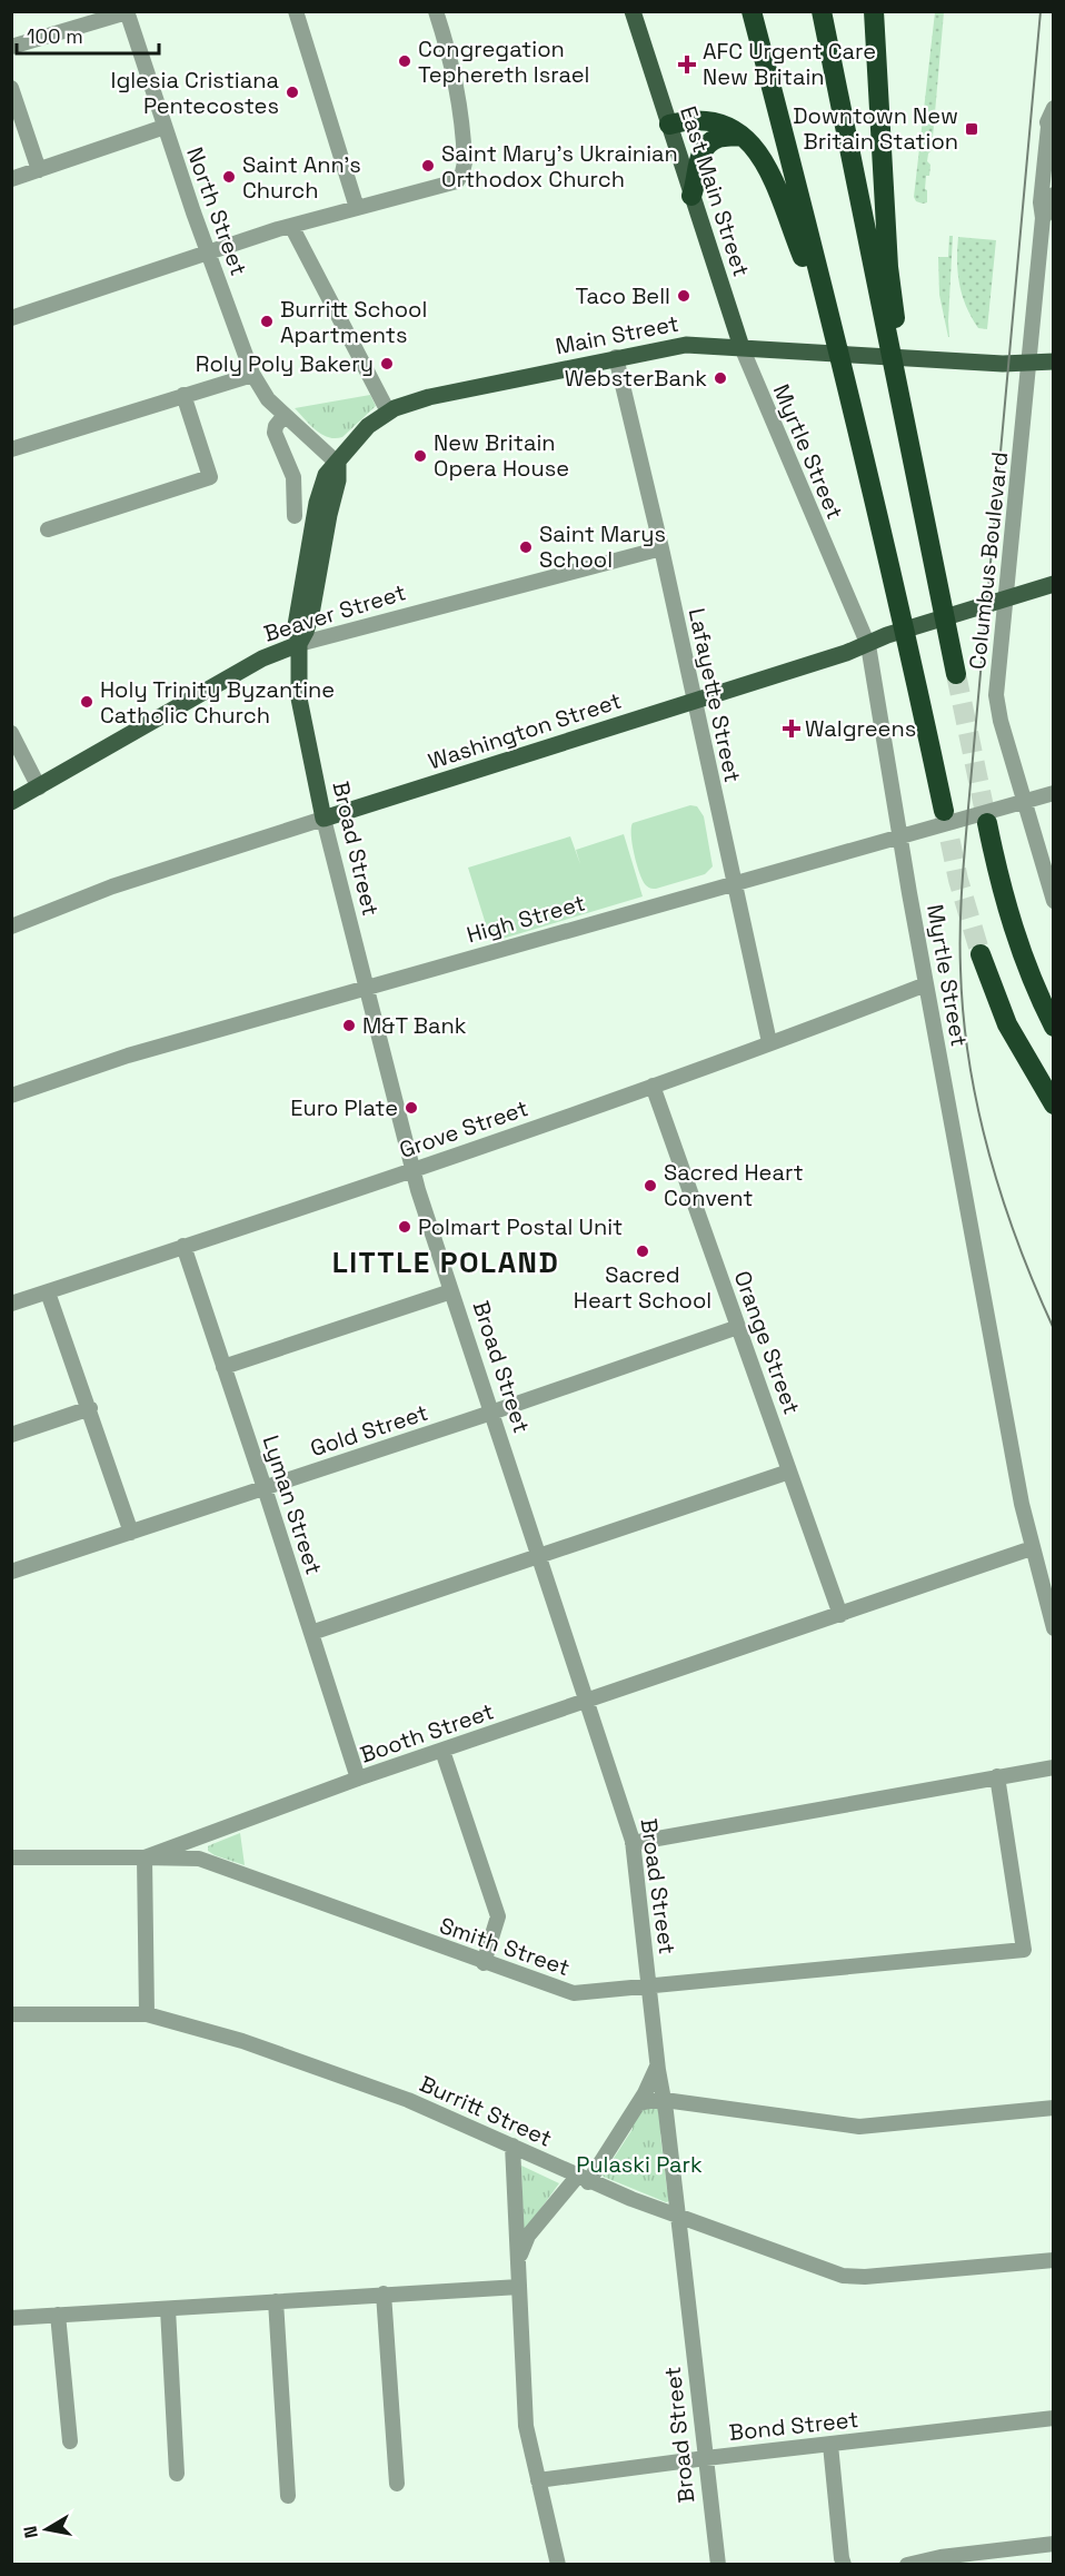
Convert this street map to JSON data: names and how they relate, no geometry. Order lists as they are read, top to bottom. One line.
{"streets":{"main road":["East Main Street","Main Street","Beaver Street","Washington Street","Broad Street"],"street":["North Street","Myrtle Street","Columbus Boulevard","Lafayette Street","High Street","Grove Street","Orange Street","Gold Street","Lyman Street","Booth Street","Smith Street","Burritt Street","Bond Street"]},"crossings":[["East Main Street","Main Street"],["East Main Street","Myrtle Street"],["North Street","Main Street"],["Main Street","Myrtle Street"],["Main Street","Columbus Boulevard"],["Main Street","Beaver Street"],["Main Street","Lafayette Street"],["Main Street","Broad Street"],["Myrtle Street","Washington Street"],["Myrtle Street","High Street"],["Myrtle Street","Grove Street"],["Myrtle Street","Booth Street"],["Columbus Boulevard","Washington Street"],["Columbus Boulevard","High Street"],["Beaver Street","Lafayette Street"],["Beaver Street","Broad Street"],["Lafayette Street","Washington Street"],["Lafayette Street","High Street"],["Lafayette Street","Grove Street"],["Washington Street","Broad Street"],["Broad Street","High Street"],["Broad Street","Grove Street"],["Broad Street","Gold Street"],["Broad Street","Booth Street"],["Broad Street","Smith Street"],["Broad Street","Burritt Street"],["Broad Street","Bond Street"],["Grove Street","Orange Street"],["Grove Street","Lyman Street"],["Orange Street","Gold Street"],["Orange Street","Booth Street"],["Gold Street","Lyman Street"],["Lyman Street","Booth Street"],["Booth Street","Smith Street"]],"districts":["LITTLE POLAND"],"parks":["Pulaski Park"],"places":{"other":["Congregation Tephereth Israel","Iglesia Cristiana Pentecostes","Saint Mary's Ukrainian Orthodox Church","Saint Ann's Church","Taco Bell","Burritt School Apartments","Roly Poly Bakery","WebsterBank","New Britain Opera House","Saint Marys School","Holy Trinity Byzantine Catholic Church","M&T Bank","Euro Plate","Sacred Heart Convent","Polmart Postal Unit","Sacred Heart School"],"health":["AFC Urgent Care New Britain","Walgreens"],"transit":["Downtown New Britain Station"]},"scale_bar":"100 m","north":"left"}
